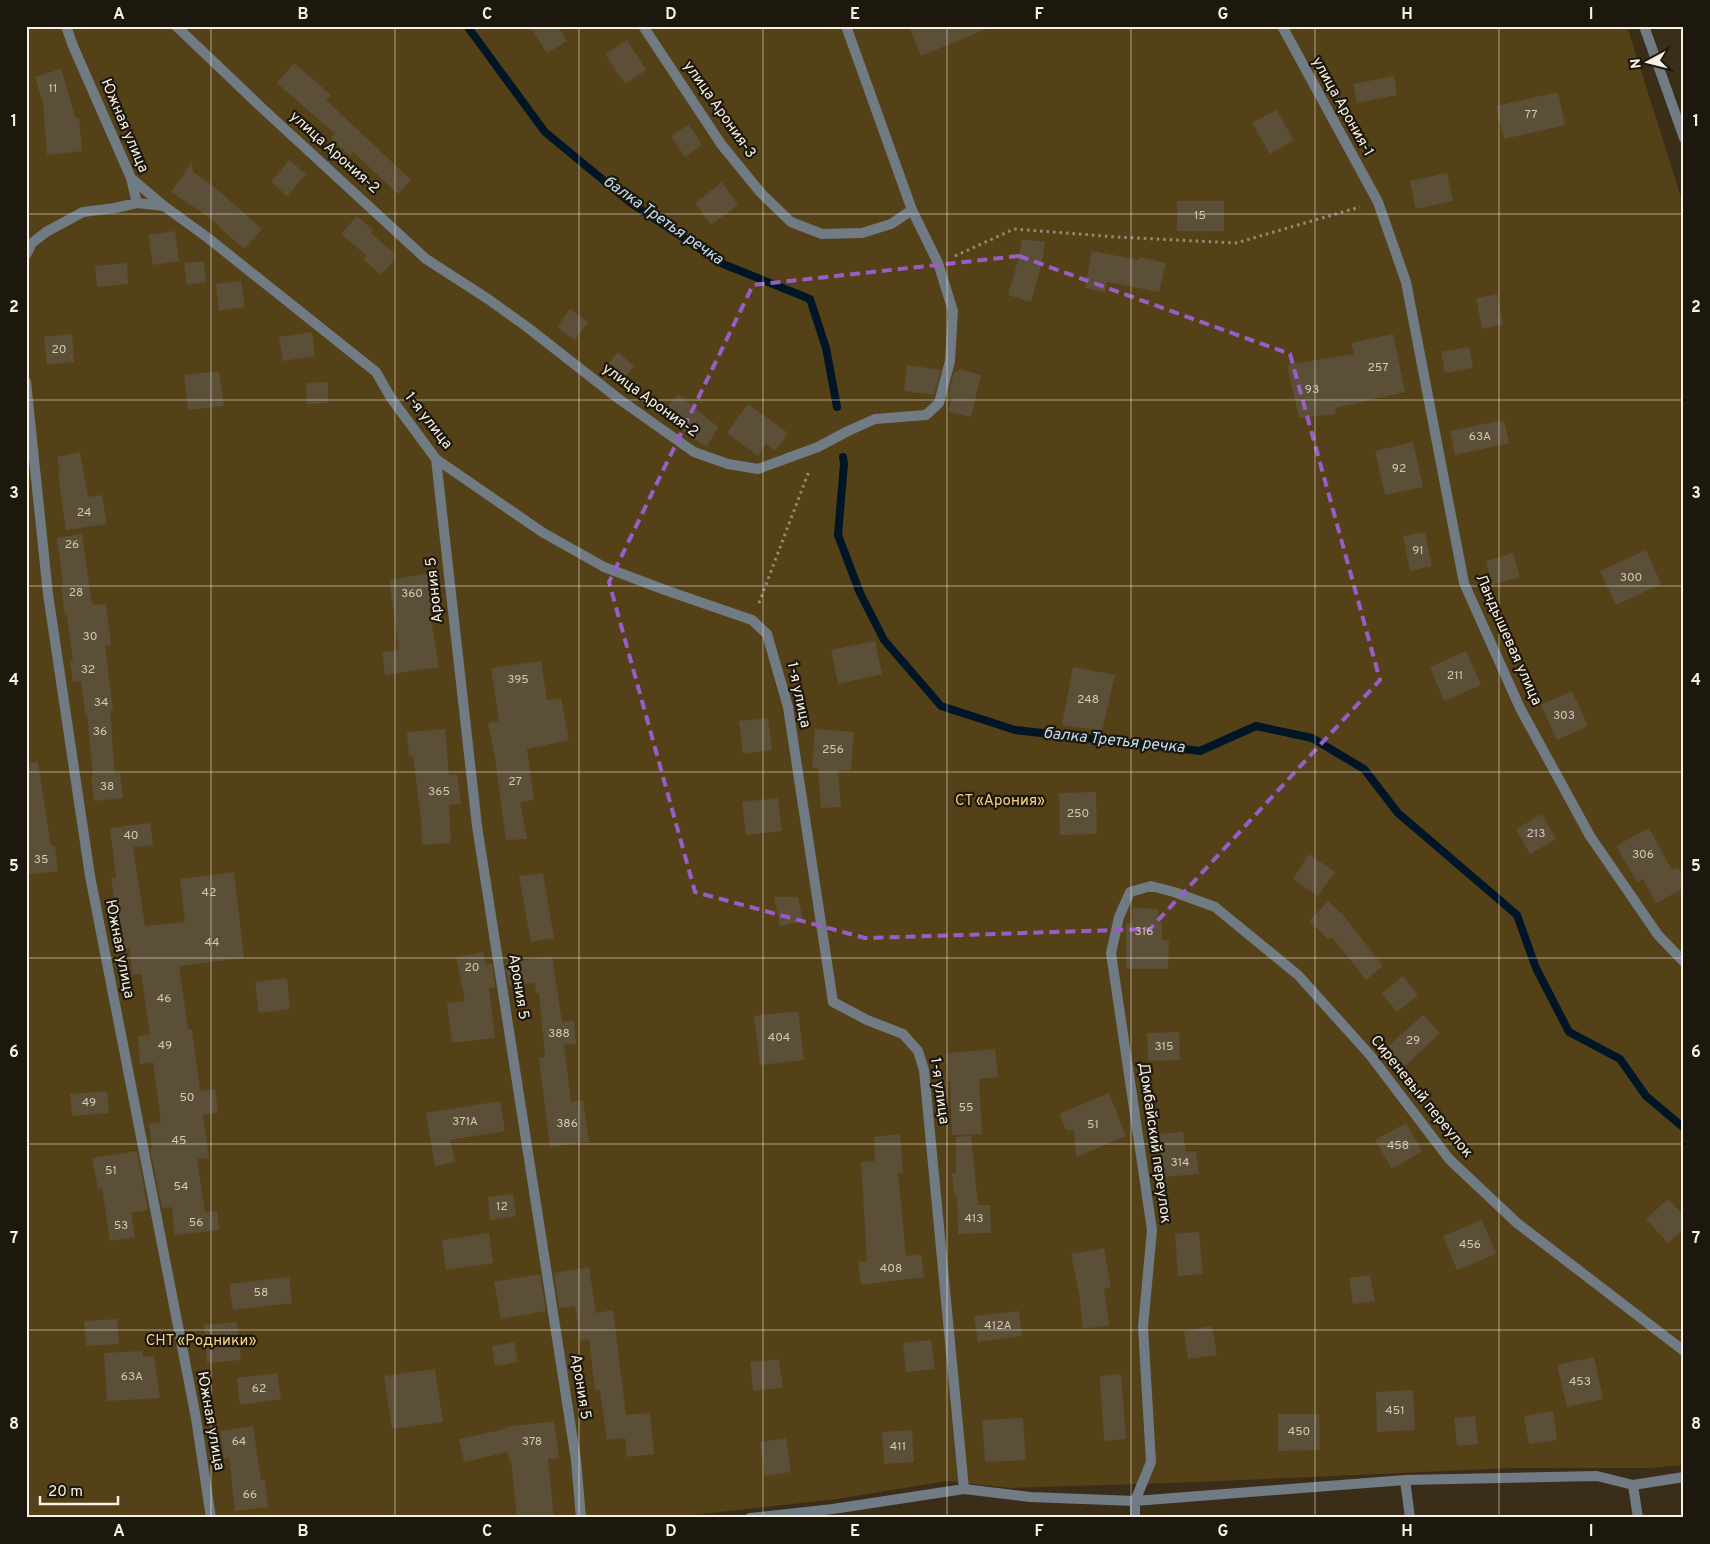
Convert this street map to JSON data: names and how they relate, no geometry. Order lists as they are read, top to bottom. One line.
{"streets":{"street":["улица Арония-1","улица Арония-3","Южная улица","улица Арония-2","1-я улица","Арония 5","Ландышевая улица","Сиреневый переулок","Домбайский переулок"]},"crossings":[["улица Арония-1","Ландышевая улица"],["улица Арония-3","улица Арония-2"],["Южная улица","1-я улица"],["1-я улица","Арония 5"],["Сиреневый переулок","Домбайский переулок"]],"water":["балка Третья речка"],"parks":["СТ «Арония»","СНТ «Родники»"],"house_numbers":["11","77","15","20","257","93","63А","92","24","26","91","300","28","360","30","32","211","395","248","34","303","36","256","27","38","365","250","213","40","306","35","42","316","44","20","46","388","404","29","49","315","50","49","55","371А","386","51","45","458","314","51","54","12","413","56","53","456","408","58","412А","63А","453","62","451","450","64","378","411","66"],"scale_bar":"20 m","north":"left","grid":{"columns":["A","B","C","D","E","F","G","H","I"],"rows":["1","2","3","4","5","6","7","8"]}}
